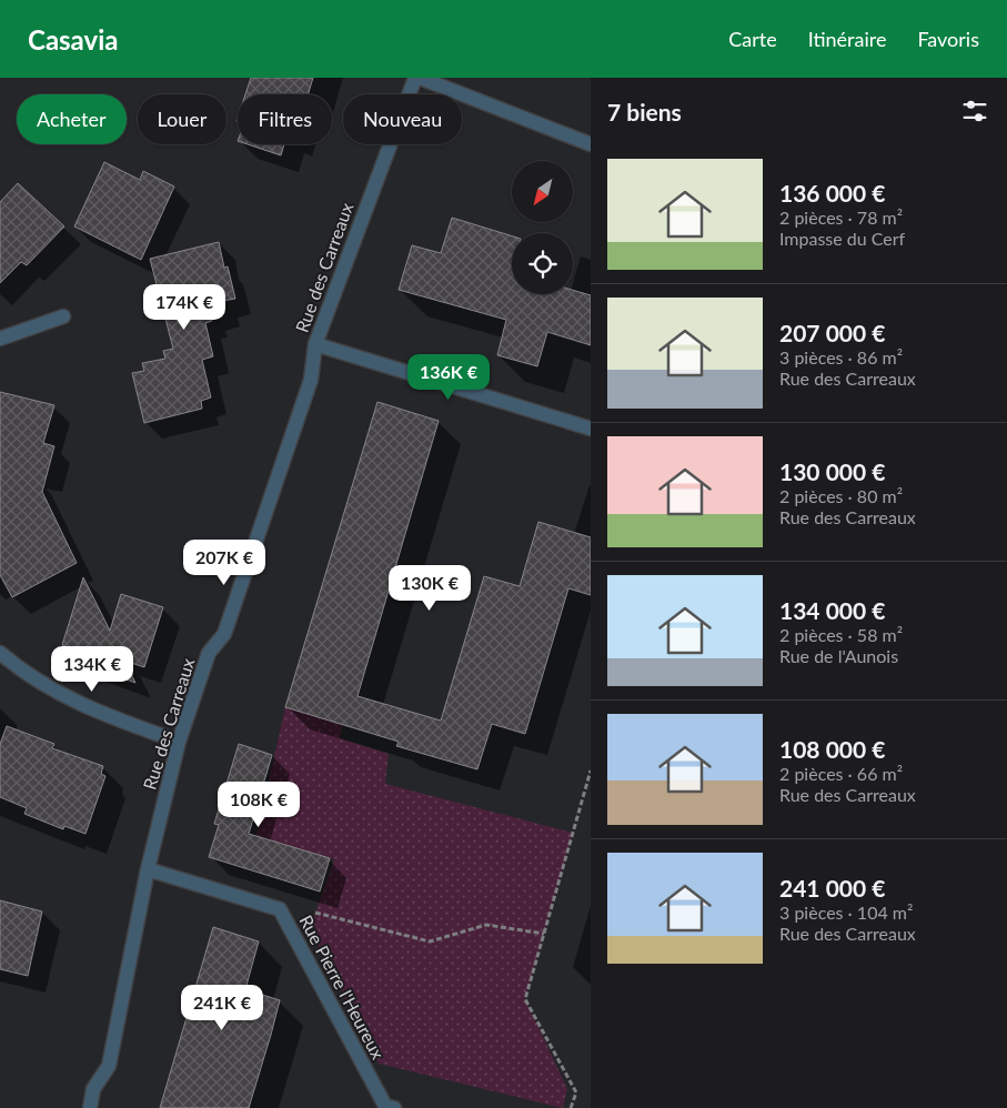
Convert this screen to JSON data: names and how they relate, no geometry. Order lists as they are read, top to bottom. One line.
{"streets":{"street":["Rue des Carreaux","Rue Pierre l'Heureux"]},"crossings":[["Rue des Carreaux","Rue Pierre l'Heureux"]],"north":"bottom left","page":{"header":"Casavia","nav":["Carte","Itinéraire","Favoris"],"heading":"7 biens","chip":["Acheter","Louer","Filtres","Nouveau"],"list":[{"name":"136 000 €","note":"2 pièces · 78 m² · Impasse du Cerf"},{"name":"207 000 €","note":"3 pièces · 86 m² · Rue des Carreaux"},{"name":"130 000 €","note":"2 pièces · 80 m² · Rue des Carreaux"},{"name":"134 000 €","note":"2 pièces · 58 m² · Rue de l'Aunois"},{"name":"108 000 €","note":"2 pièces · 66 m² · Rue des Carreaux"},{"name":"241 000 €","note":"3 pièces · 104 m² · Rue des Carreaux"}],"price":["174K €","136K €","207K €","130K €","134K €","108K €","241K €"]}}
